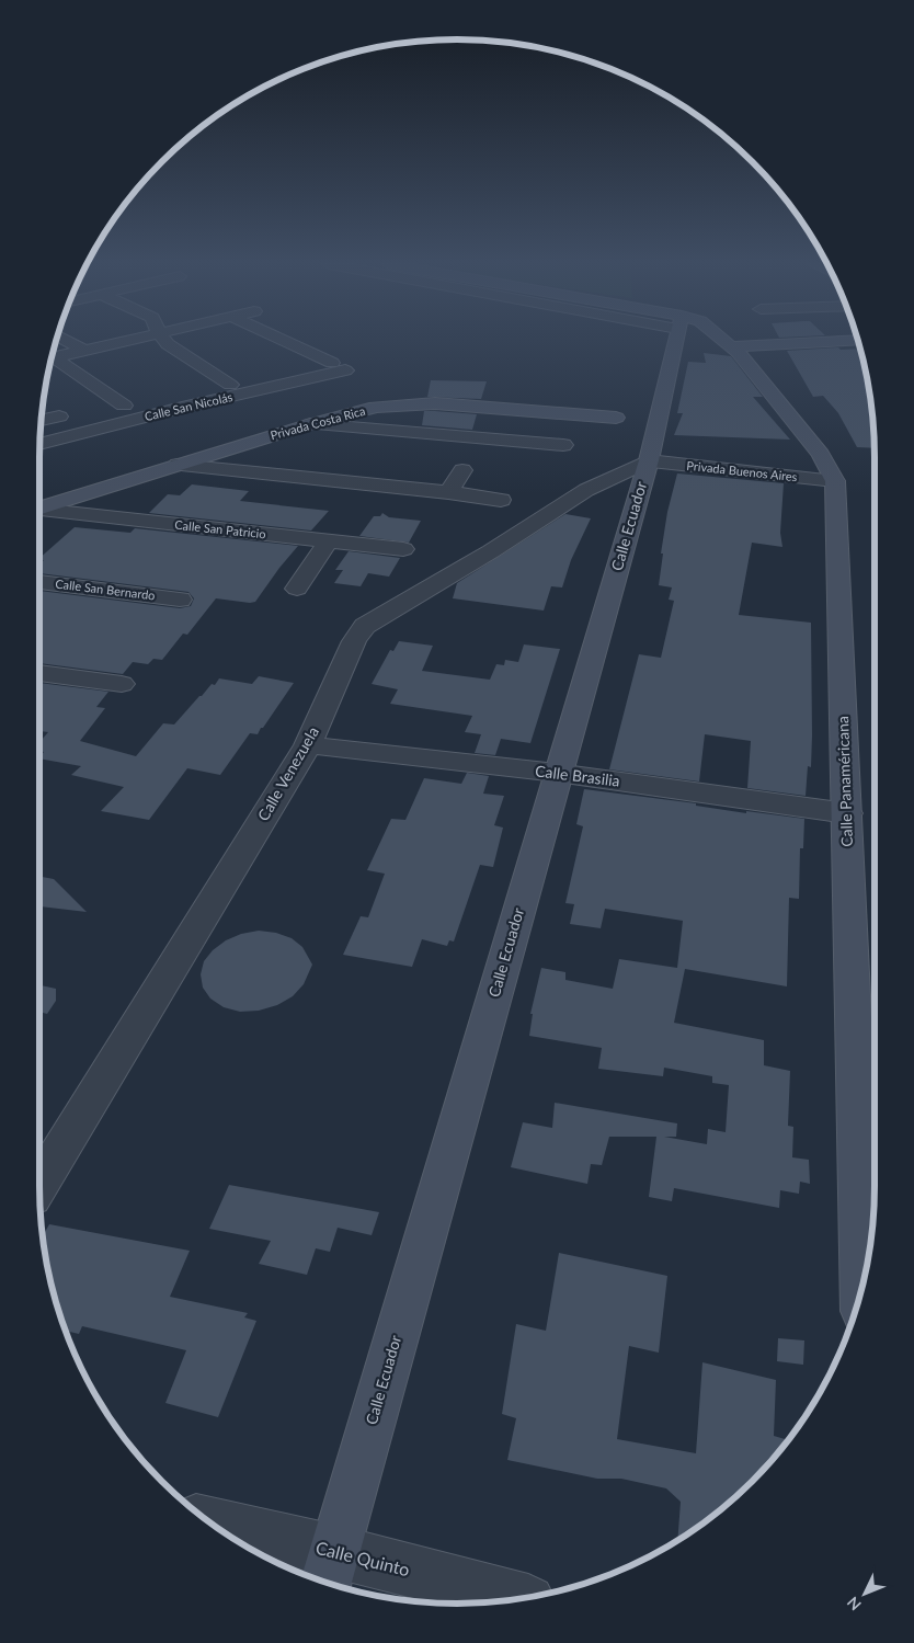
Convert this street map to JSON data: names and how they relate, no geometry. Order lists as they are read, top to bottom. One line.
{"streets":{"street":["Calle San Nicolás","Privada Costa Rica","Privada Buenos Aires","Calle Ecuador","Calle San Patricio","Calle San Bernardo","Calle Venezuela","Calle Brasilia","Calle Panaméricana","Calle Quinto"]},"crossings":[["Privada Buenos Aires","Calle Ecuador"],["Privada Buenos Aires","Calle Venezuela"],["Privada Buenos Aires","Calle Panaméricana"],["Calle Ecuador","Calle Venezuela"],["Calle Ecuador","Calle Brasilia"],["Calle Ecuador","Calle Quinto"],["Calle Venezuela","Calle Brasilia"],["Calle Brasilia","Calle Panaméricana"]],"north":"bottom left"}
